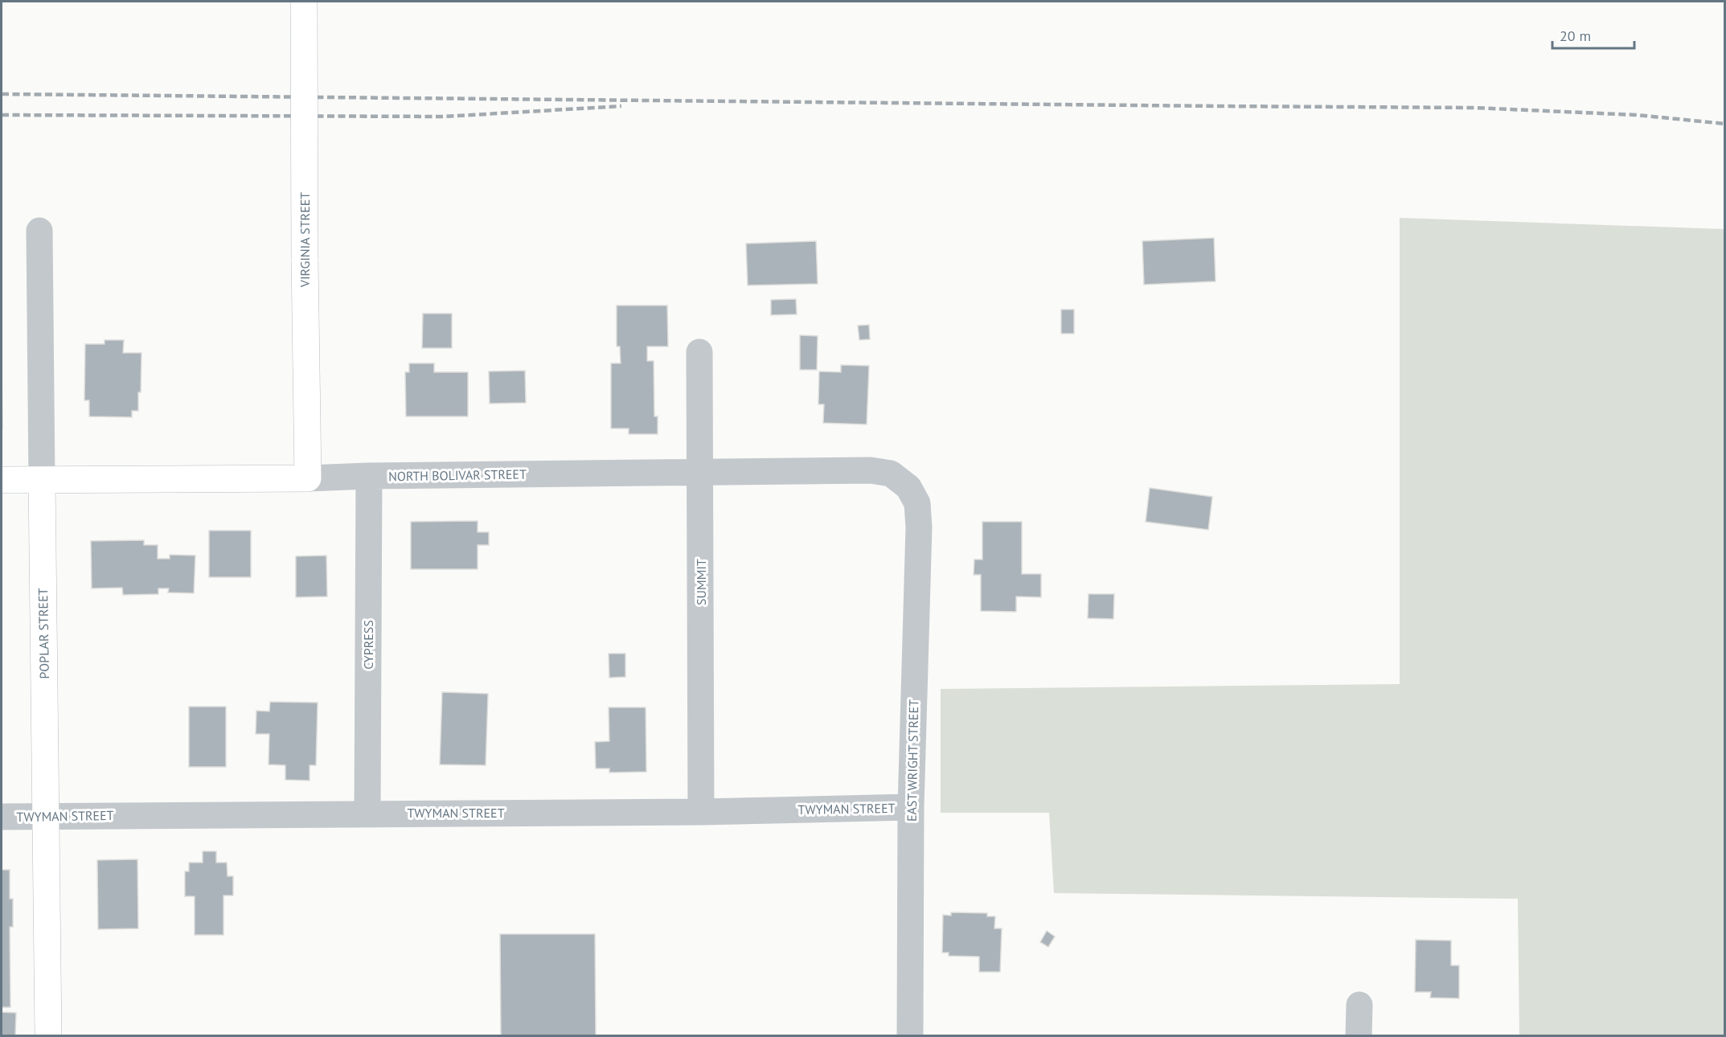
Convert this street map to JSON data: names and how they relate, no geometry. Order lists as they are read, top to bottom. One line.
{"streets":{"street":["VIRGINIA STREET","NORTH BOLIVAR STREET","SUMMIT","POPLAR STREET","CYPRESS","EAST WRIGHT STREET","TWYMAN STREET"]},"crossings":[["VIRGINIA STREET","NORTH BOLIVAR STREET"],["NORTH BOLIVAR STREET","SUMMIT"],["NORTH BOLIVAR STREET","POPLAR STREET"],["NORTH BOLIVAR STREET","CYPRESS"],["NORTH BOLIVAR STREET","EAST WRIGHT STREET"],["SUMMIT","TWYMAN STREET"],["POPLAR STREET","TWYMAN STREET"],["CYPRESS","TWYMAN STREET"],["EAST WRIGHT STREET","TWYMAN STREET"]],"scale_bar":"20 m"}
